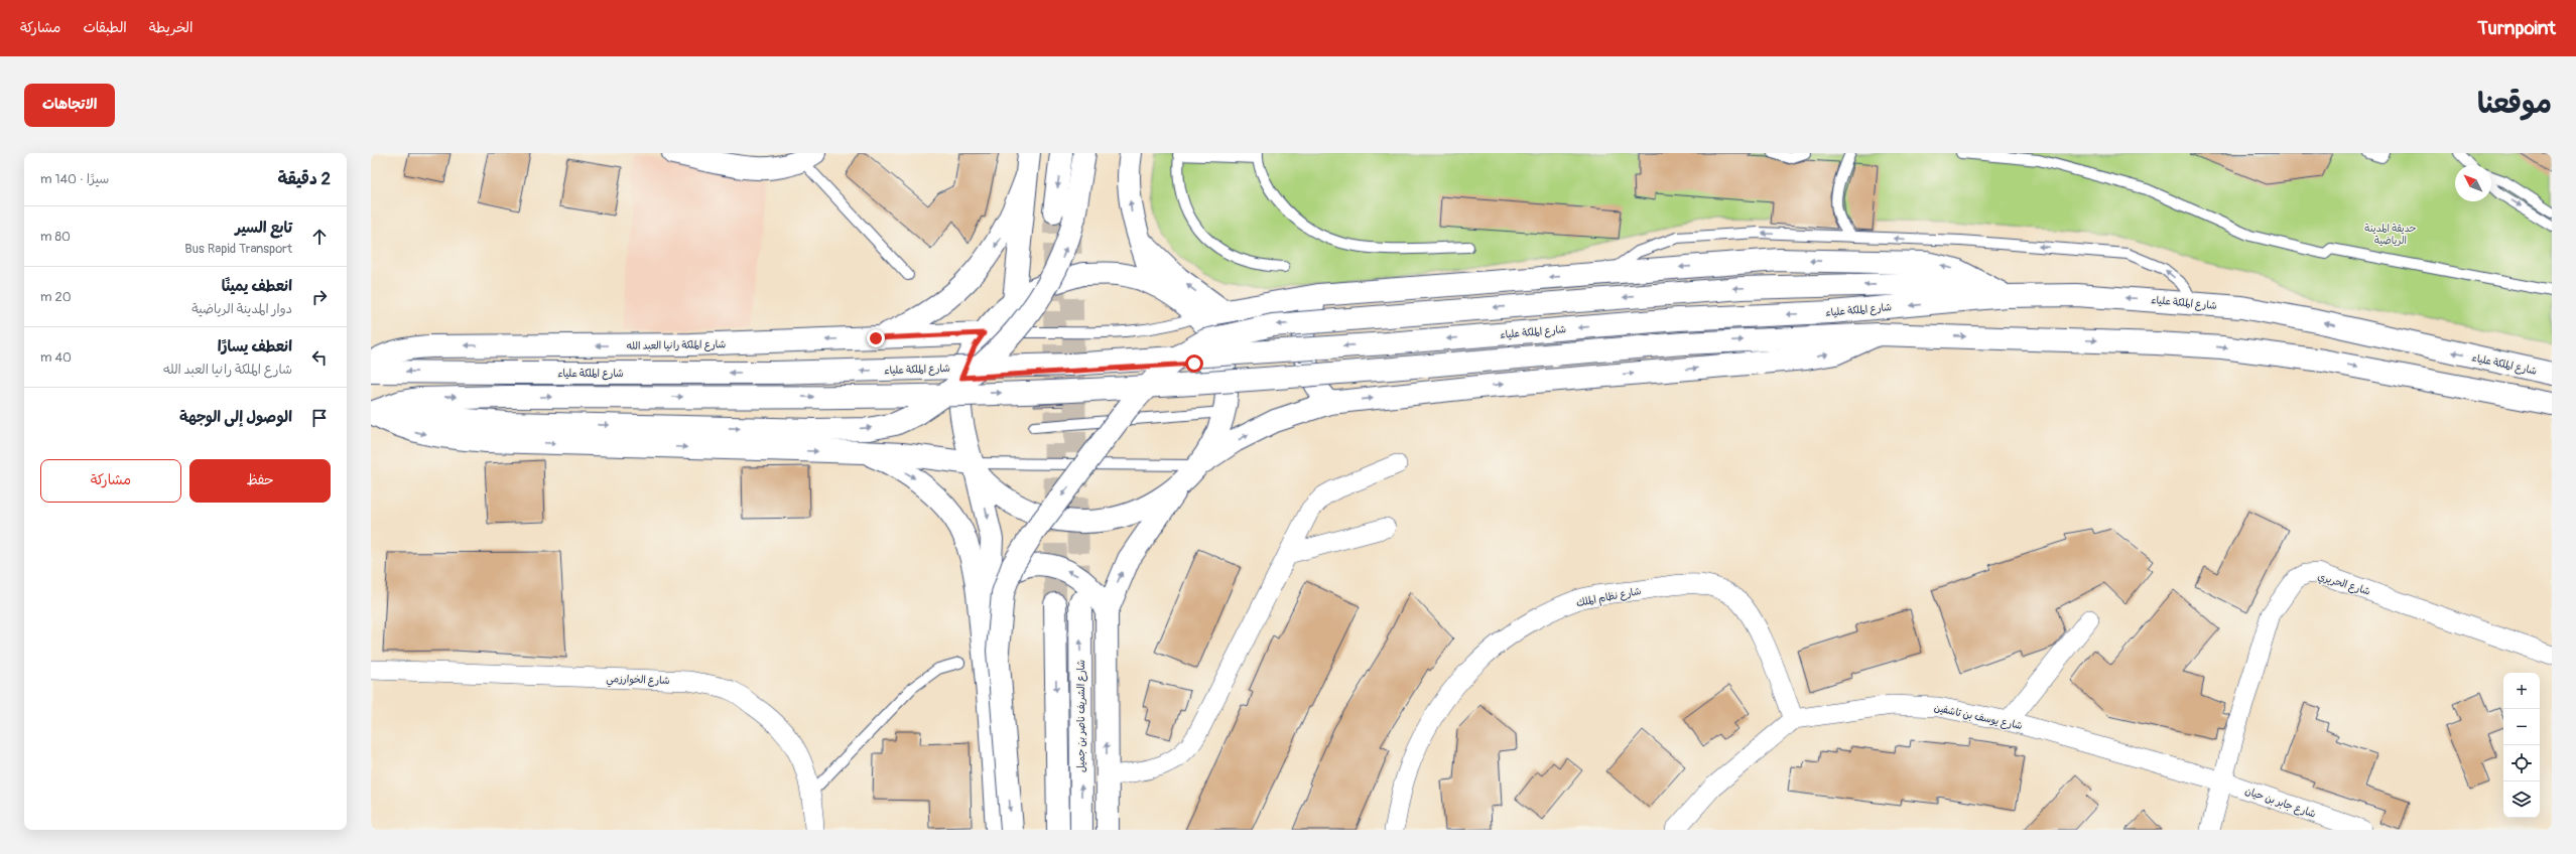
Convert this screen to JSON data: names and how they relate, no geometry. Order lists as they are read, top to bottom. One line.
{"streets":{"main road":["شارع الملكة علياء","شارع الملكة رانيا العبد الله","شارع الشريف ناصر بن جميل"],"street":["شارع الحريري","شارع نظام الملك","شارع الخوارزمي","شارع يوسف بن تاشفين","شارع جابر بن حيان"]},"crossings":[["شارع الحريري","شارع يوسف بن تاشفين"],["شارع الحريري","شارع جابر بن حيان"],["شارع نظام الملك","شارع يوسف بن تاشفين"],["شارع يوسف بن تاشفين","شارع جابر بن حيان"]],"parks":["حديقة المدينة الرياضية"],"north":"top left","page":{"header":"Turnpoint","nav":["الخريطة","الطبقات","مشاركة"],"title":"موقعنا","buttons":["الاتجاهات",["حفظ","مشاركة"]],"heading":["2 دقيقة","سيرًا · 140 m"],"list":[["تابع السير","Bus Rapid Transport","80 m"],["انعطف يمينًا","دوار المدينة الرياضية","20 m"],["انعطف يسارًا","شارع الملكة رانيا العبد الله","40 m"],"الوصول إلى الوجهة"],"map_buttons":["+","−"]}}
